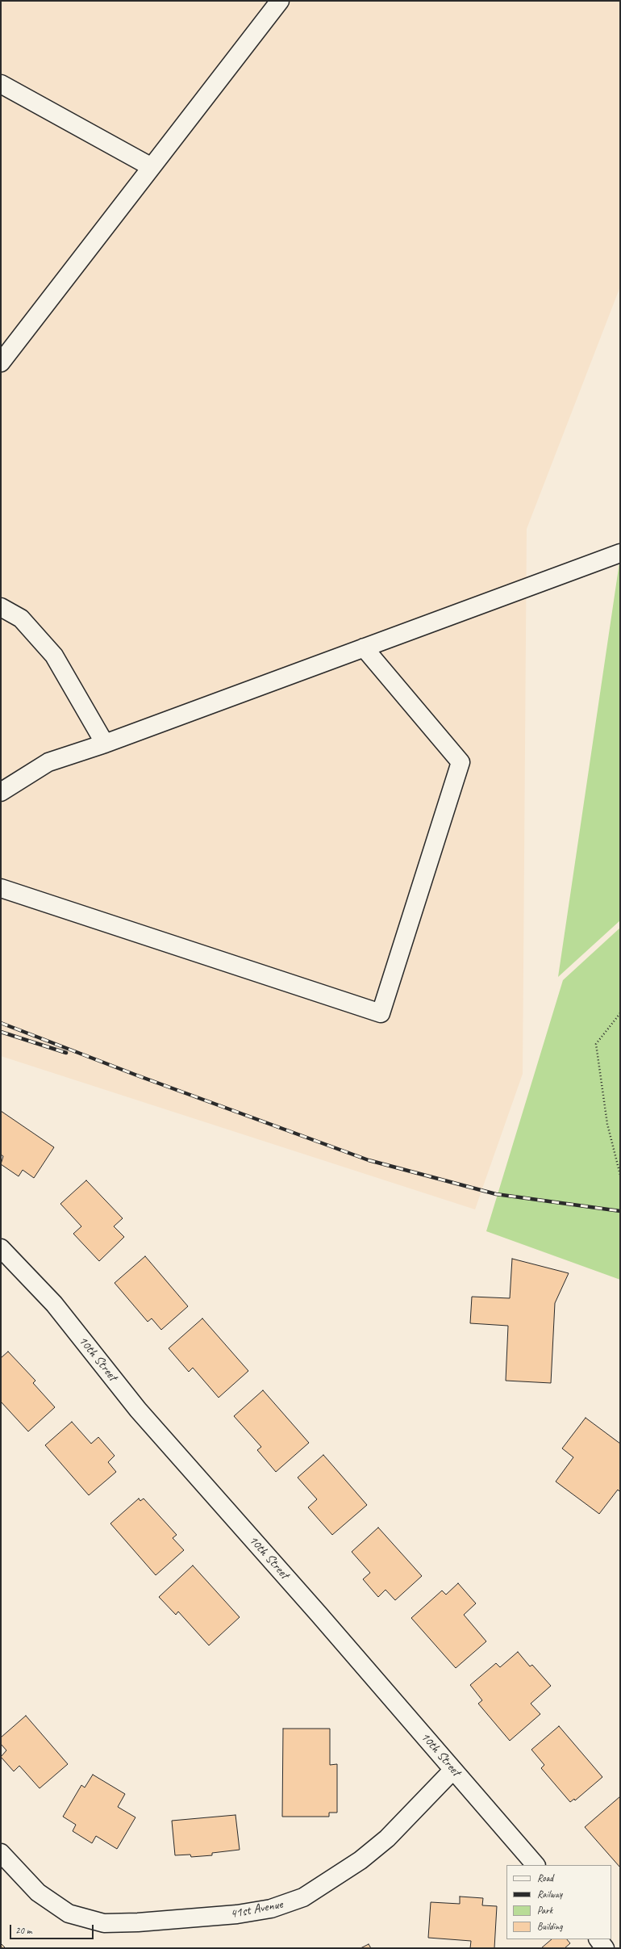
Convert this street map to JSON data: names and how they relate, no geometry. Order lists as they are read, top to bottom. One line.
{"streets":{"street":["10th Street","41st Avenue"]},"crossings":[["10th Street","41st Avenue"]],"legend":["Road","Railway","Park","Building"],"scale_bar":"20 m"}
